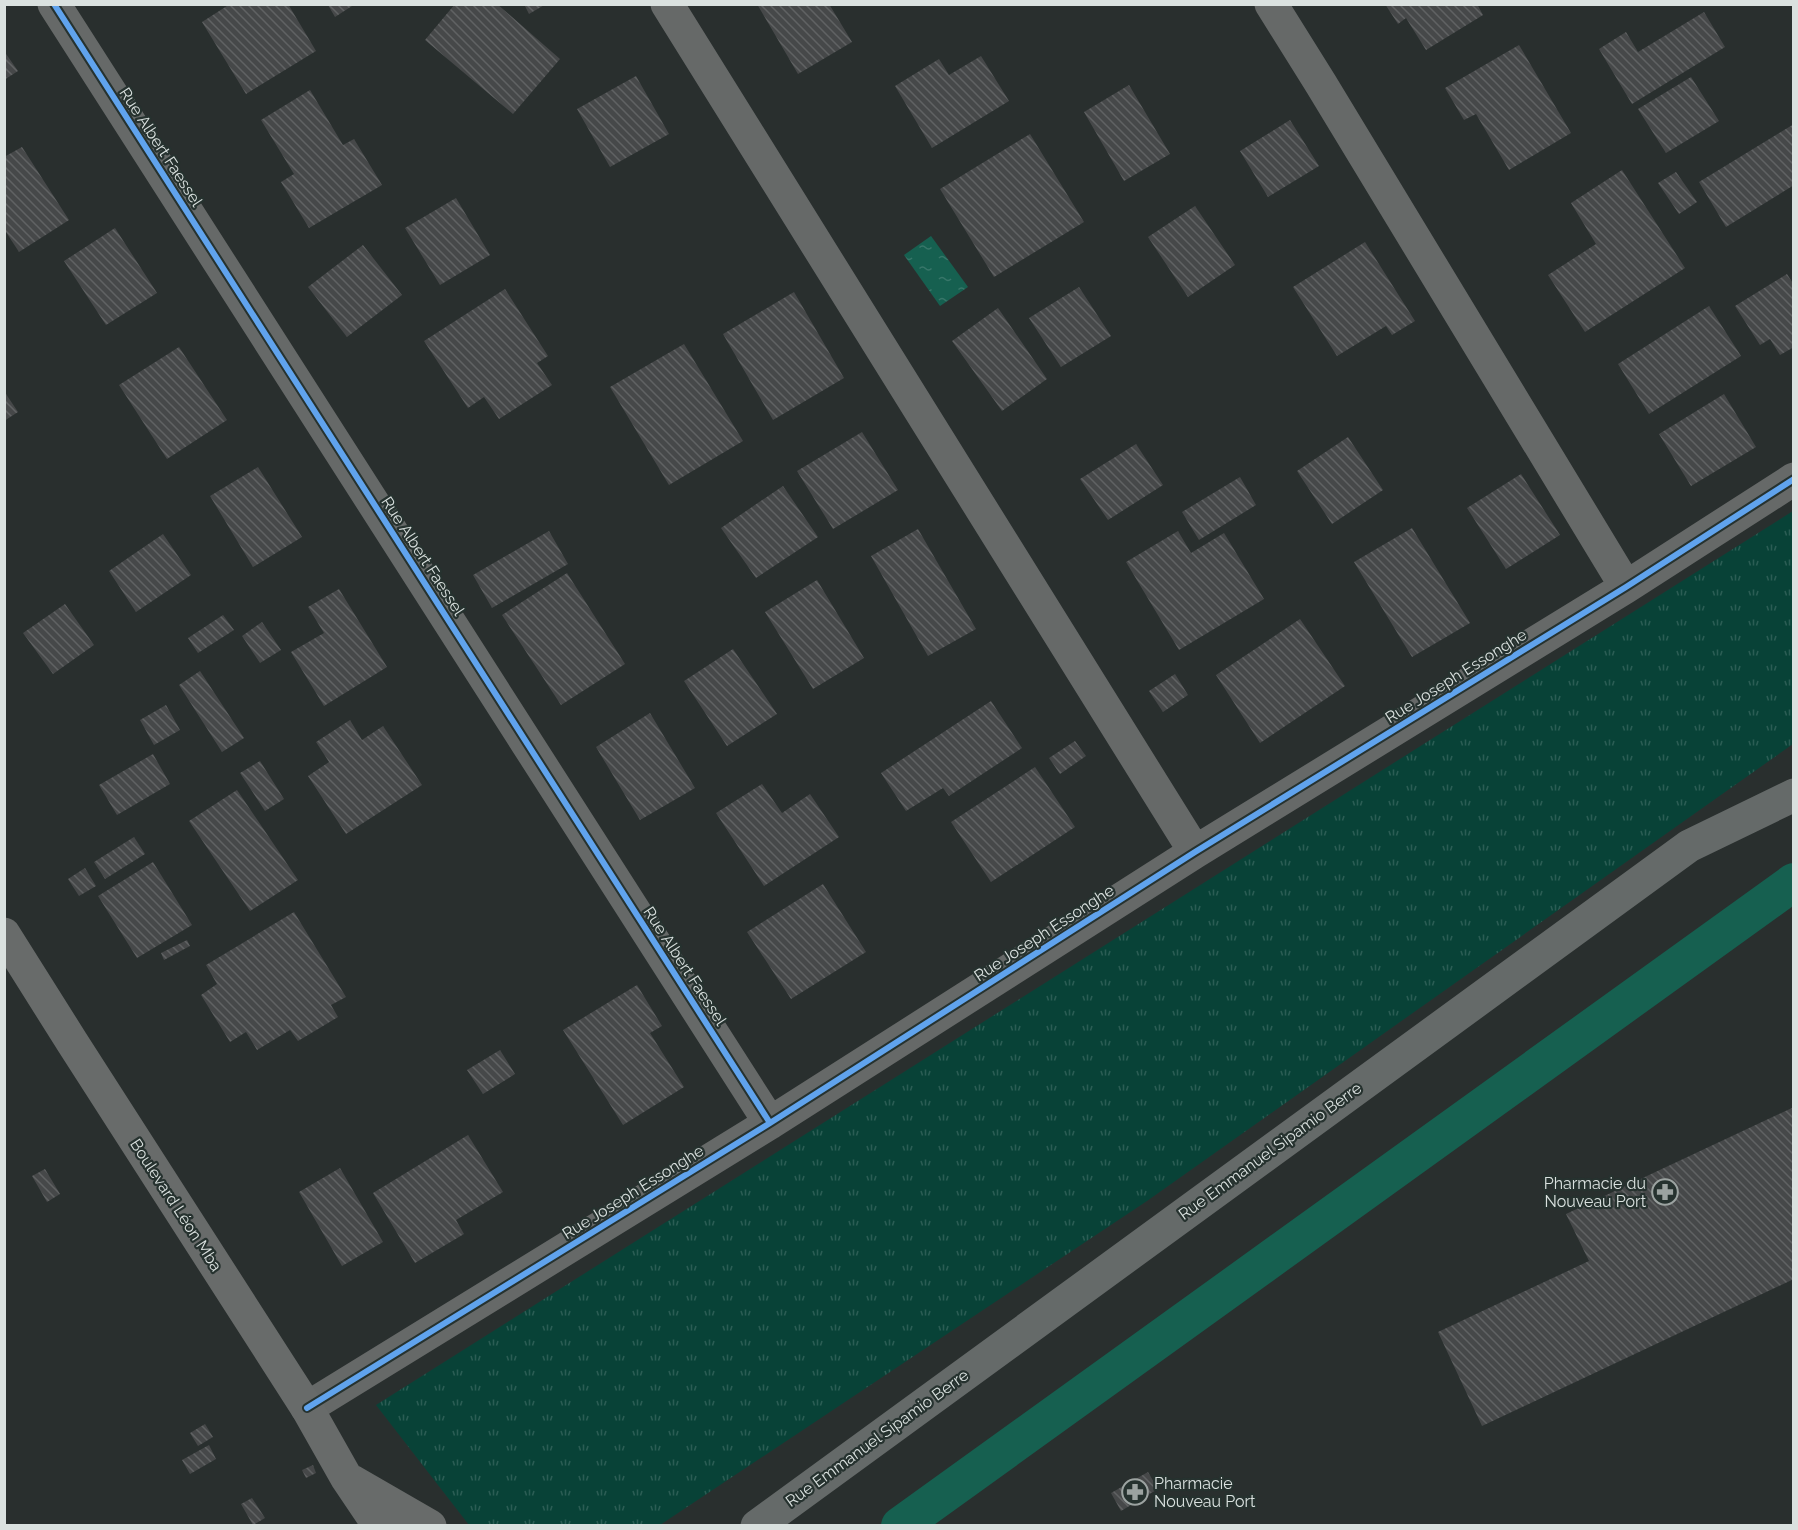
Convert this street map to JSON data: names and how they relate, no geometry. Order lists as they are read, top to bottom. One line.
{"streets":{"main road":["Rue Emmanuel Sipamio Berre"],"street":["Rue Albert Faessel","Rue Joseph Essonghe","Boulevard Léon Mba"]},"crossings":[["Rue Albert Faessel","Rue Joseph Essonghe"],["Rue Joseph Essonghe","Boulevard Léon Mba"]],"places":{"pharmacy":["Pharmacie du Nouveau Port","Pharmacie Nouveau Port"]}}
